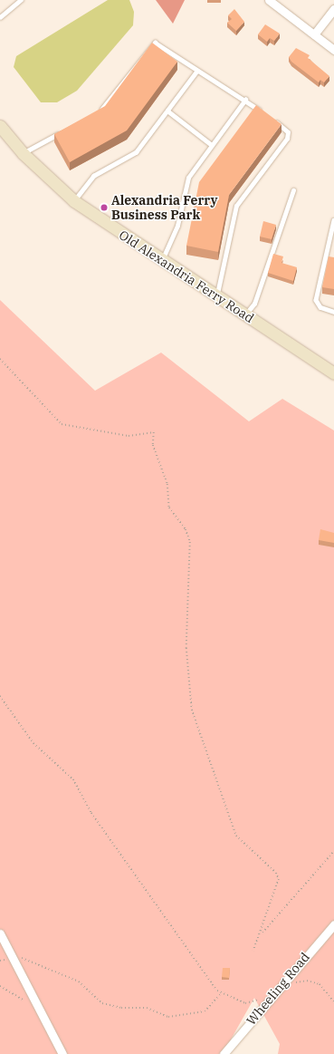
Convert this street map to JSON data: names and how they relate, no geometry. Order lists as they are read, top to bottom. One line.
{"streets":{"main road":["Old Alexandria Ferry Road"],"street":["Wheeling Road"]},"places":["Alexandria Ferry Business Park"]}
